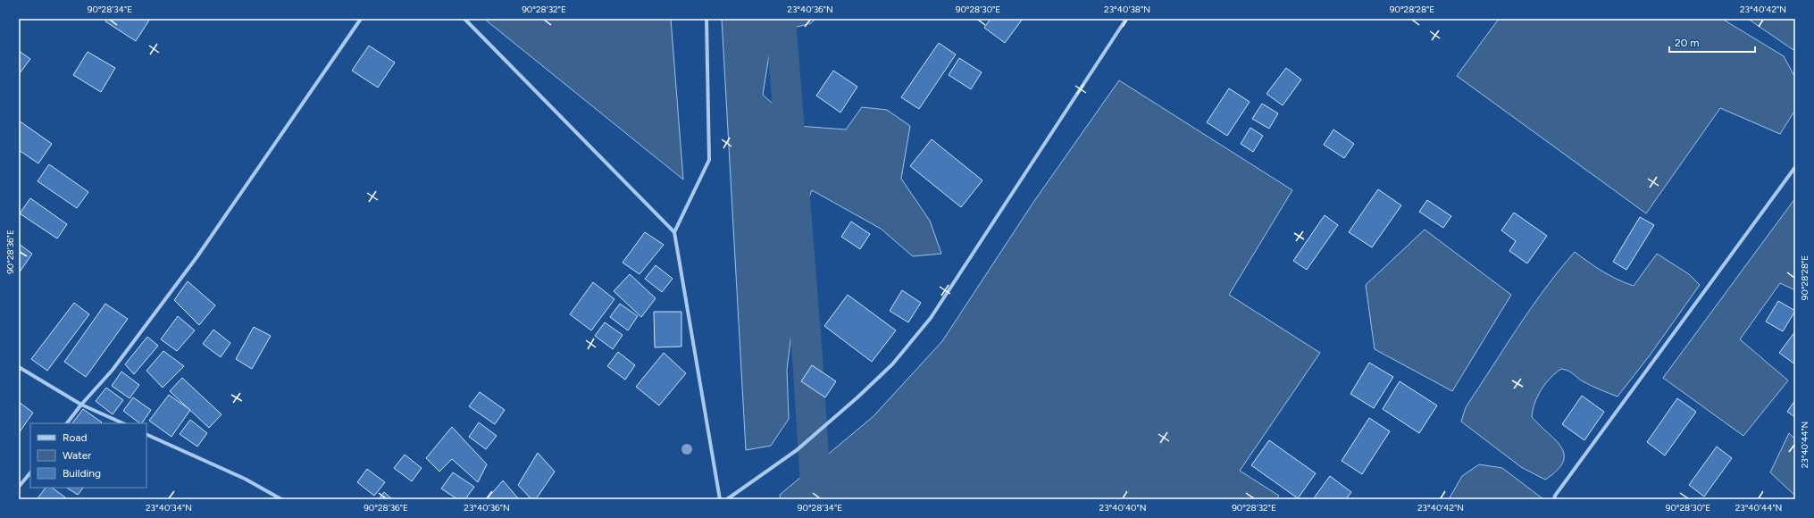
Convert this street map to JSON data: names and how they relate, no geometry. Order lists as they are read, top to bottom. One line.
{"legend":["Road","Water","Building"],"scale_bar":"20 m","coordinates":["90°28'34\"E","90°28'32\"E","23°40'36\"N","90°28'30\"E","23°40'38\"N","90°28'28\"E","23°40'42\"N","90°28'36\"E","23°40'44\"N","23°40'34\"N","23°40'40\"N"]}
